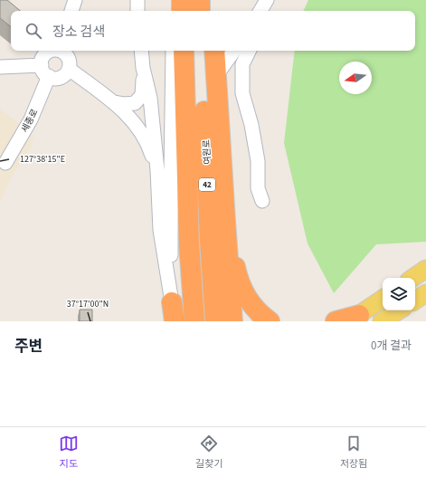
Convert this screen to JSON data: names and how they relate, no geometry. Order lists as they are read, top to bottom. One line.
{"streets":{"highway":["여원로","42"],"street":["세종로"]},"north":"left","page":{"search":"장소 검색","heading":["주변","0개 결과"],"nav":["지도","길찾기","저장됨"]},"coordinates":["127°38'15\"E","37°17'00\"N"]}
